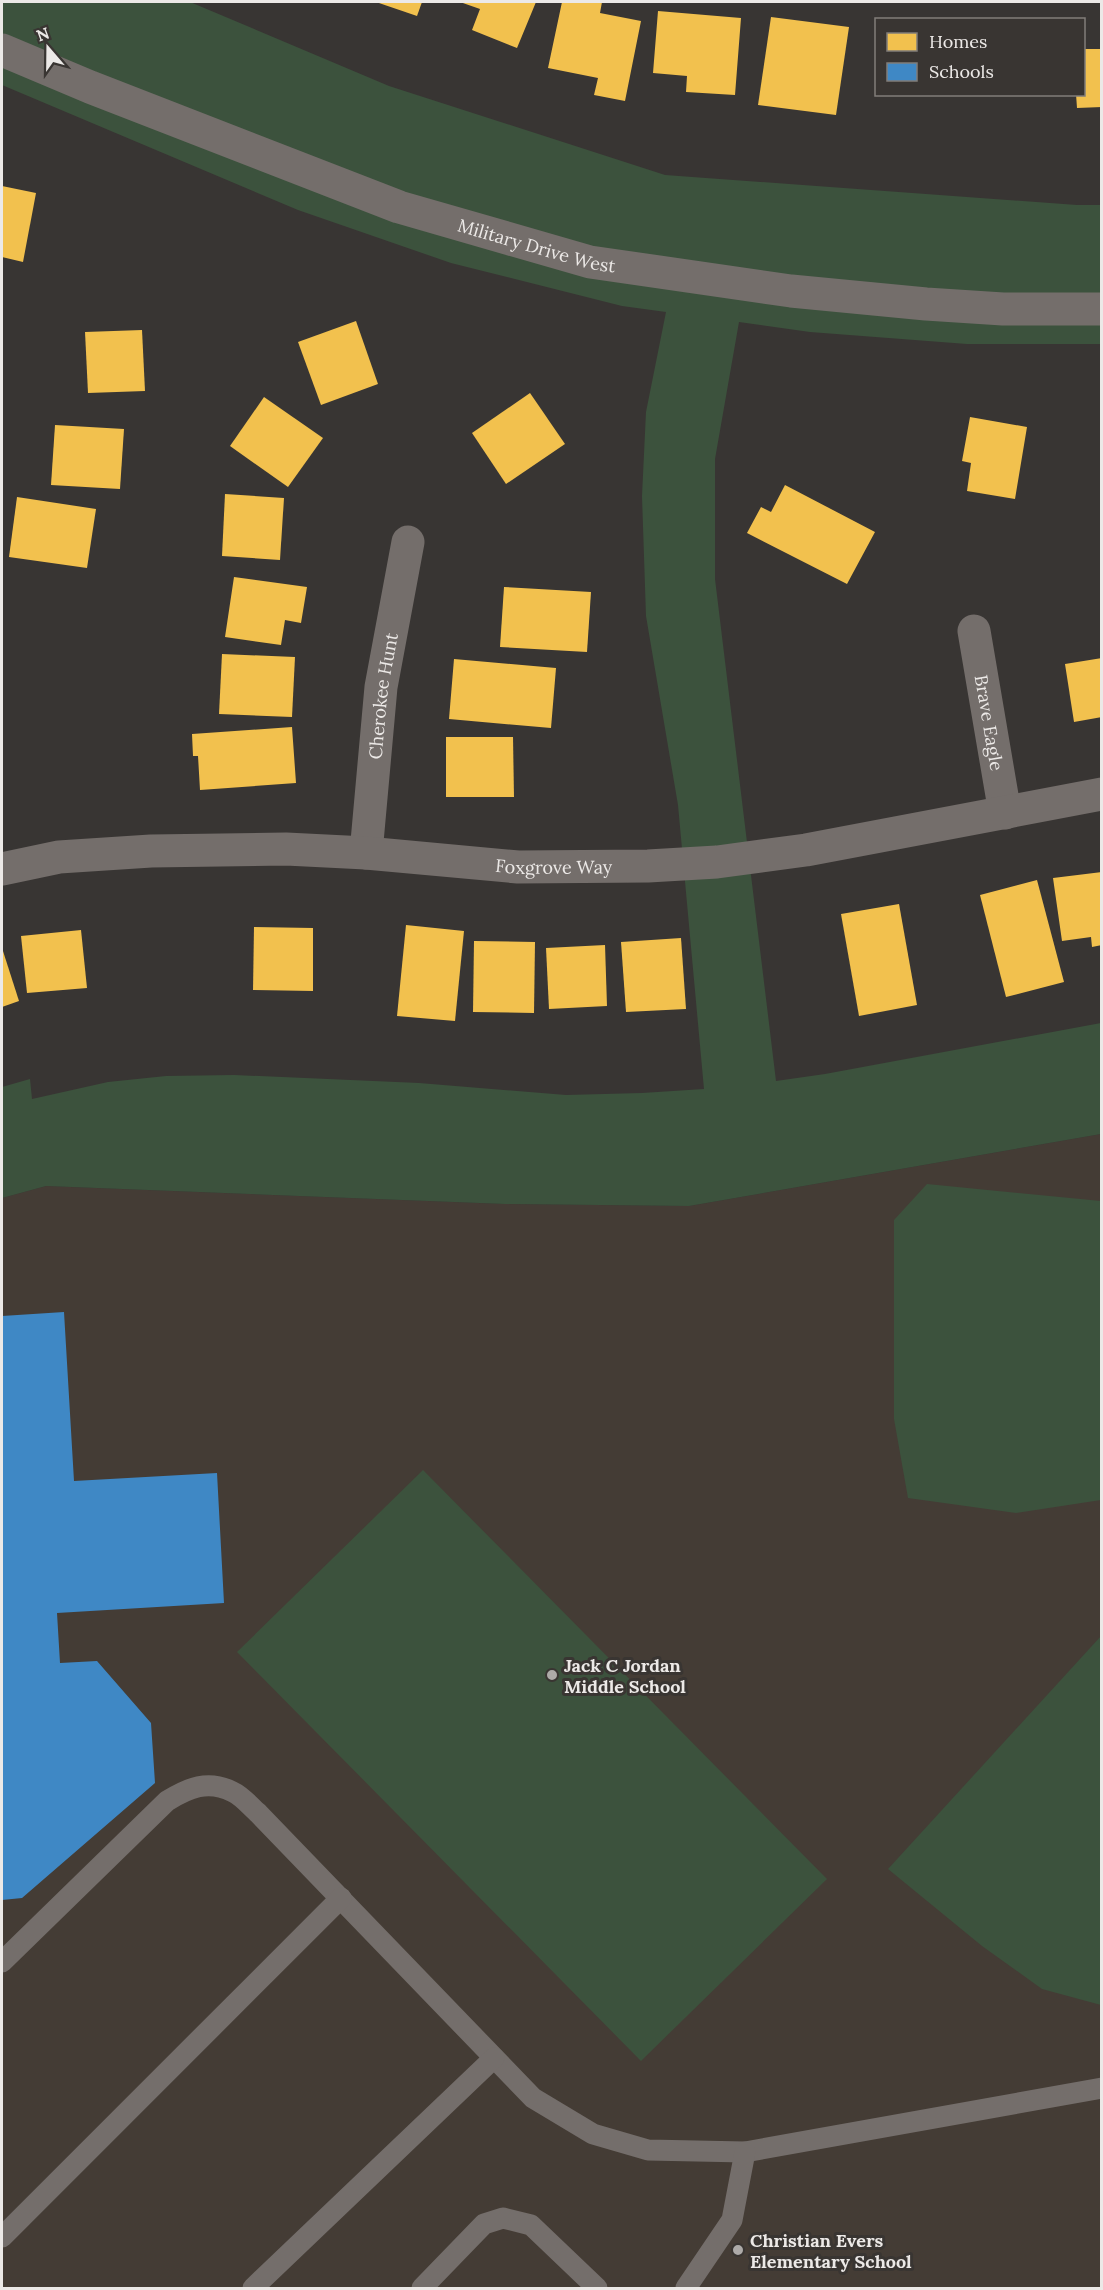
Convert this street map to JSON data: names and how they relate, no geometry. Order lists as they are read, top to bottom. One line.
{"streets":{"street":["Military Drive West","Cherokee Hunt","Brave Eagle","Foxgrove Way"]},"crossings":[["Cherokee Hunt","Foxgrove Way"],["Brave Eagle","Foxgrove Way"]],"places":["Jack C Jordan Middle School","Christian Evers Elementary School"],"legend":["Homes","Schools"],"north":"top"}
